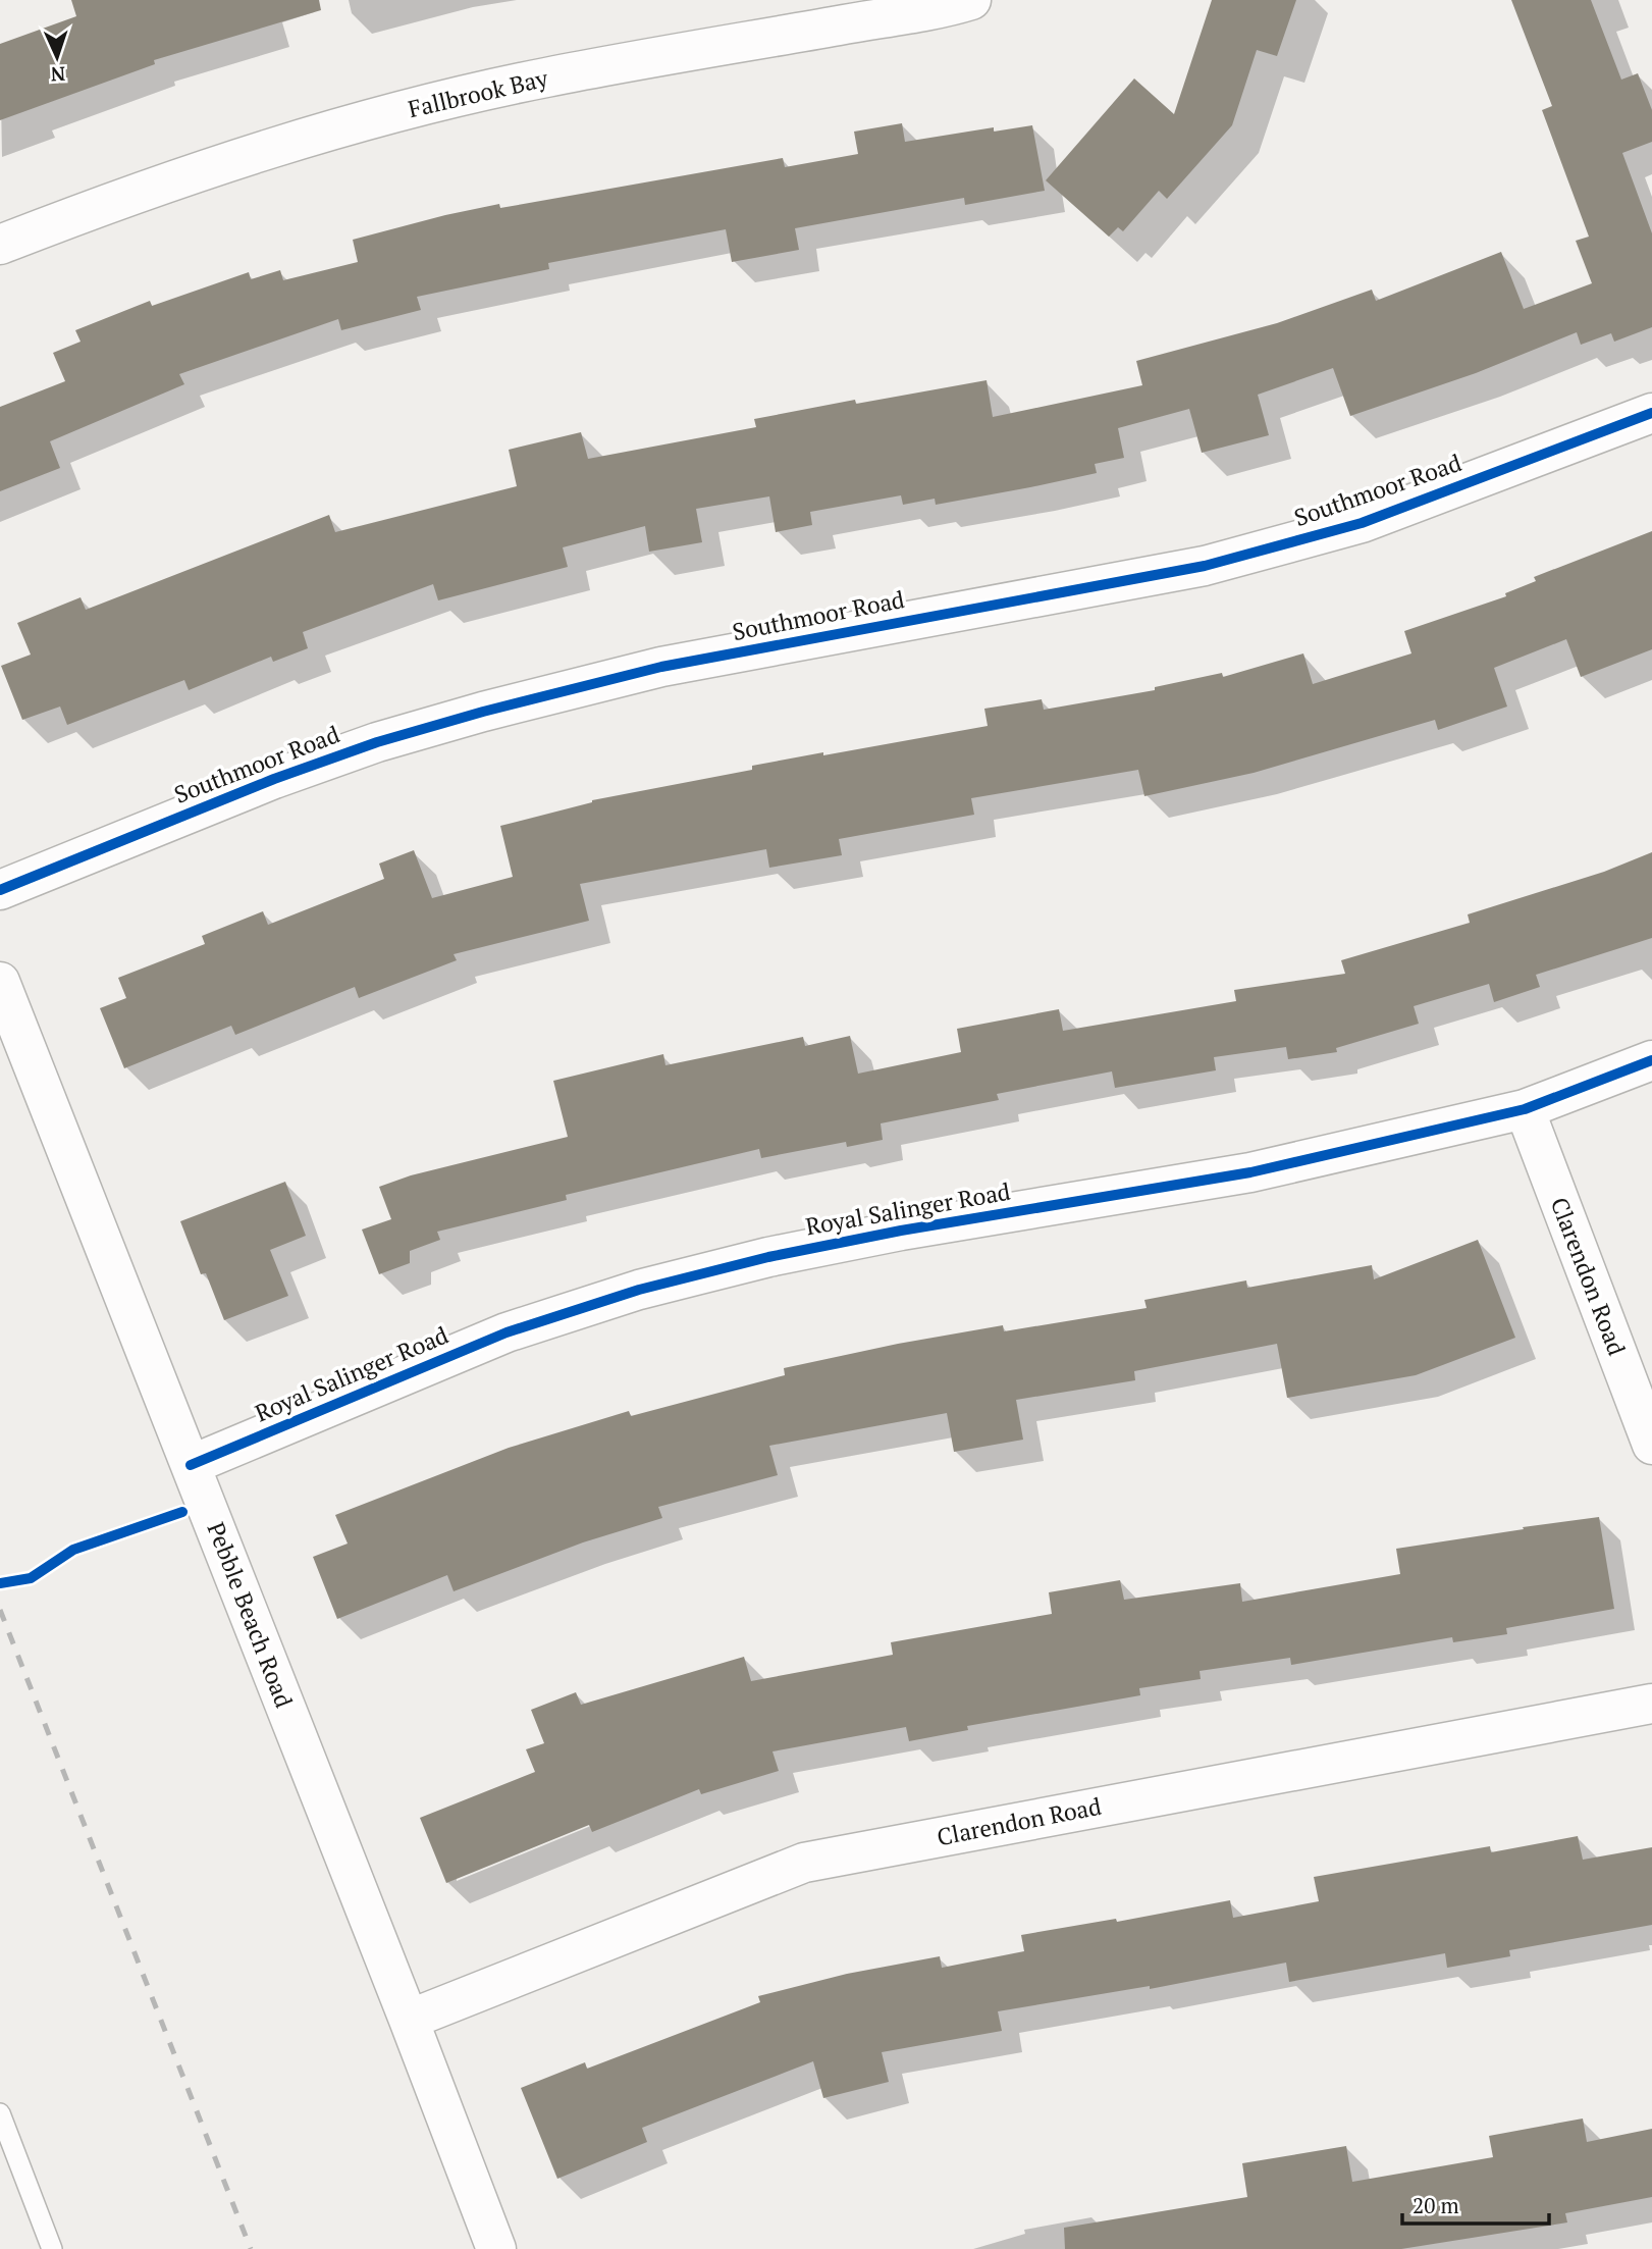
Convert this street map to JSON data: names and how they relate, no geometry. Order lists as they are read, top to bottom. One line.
{"streets":{"street":["Fallbrook Bay","Southmoor Road","Royal Salinger Road","Clarendon Road","Pebble Beach Road"]},"crossings":[["Royal Salinger Road","Clarendon Road"],["Royal Salinger Road","Pebble Beach Road"],["Clarendon Road","Pebble Beach Road"]],"scale_bar":"20 m","north":"bottom"}
